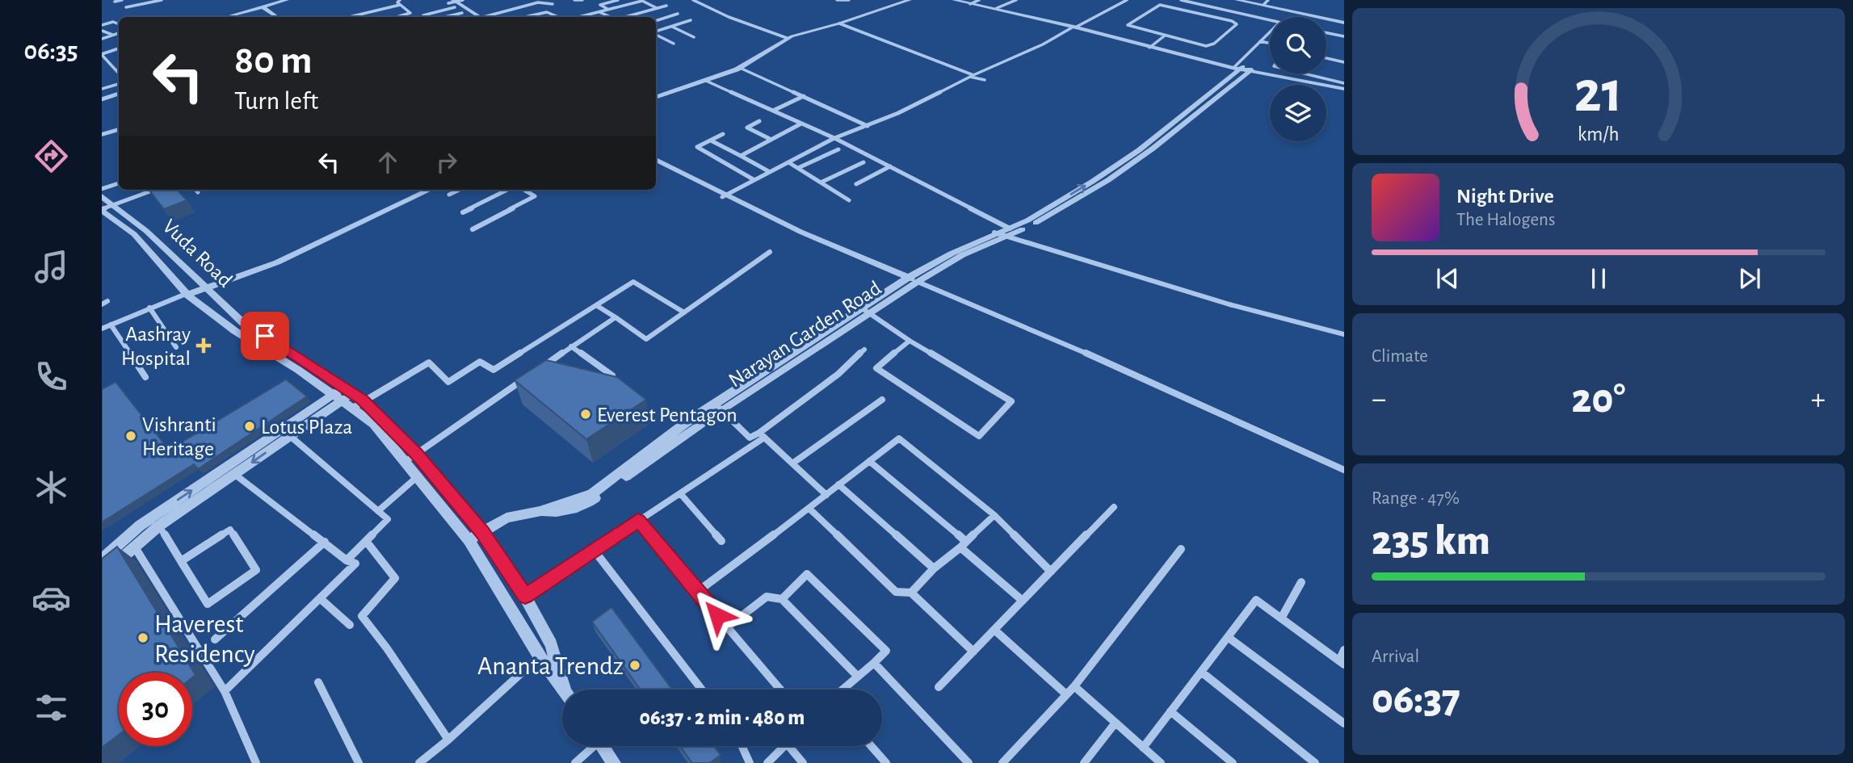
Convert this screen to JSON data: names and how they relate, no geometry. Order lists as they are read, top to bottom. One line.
{"streets":{"street":["Vuda Road","Narayan Garden Road"]},"crossings":[["Vuda Road","Narayan Garden Road"]],"places":{"health":["Aashray Hospital"],"other":["Everest Pentagon","Lotus Plaza","Vishranti Heritage","Haverest Residency","Ananta Trendz"]},"page":{"tabs":"06:35","turn":["80 m","Turn left"],"song":["Night Drive","The Halogens"],"tile":["Climate",["Range · 47%","235 km"],["Arrival","06:37"]],"heat":["−","20°","+"],"limit":"30","trip":"06:37 · 2 min · 480 m","gauge":["21","km/h"]}}
